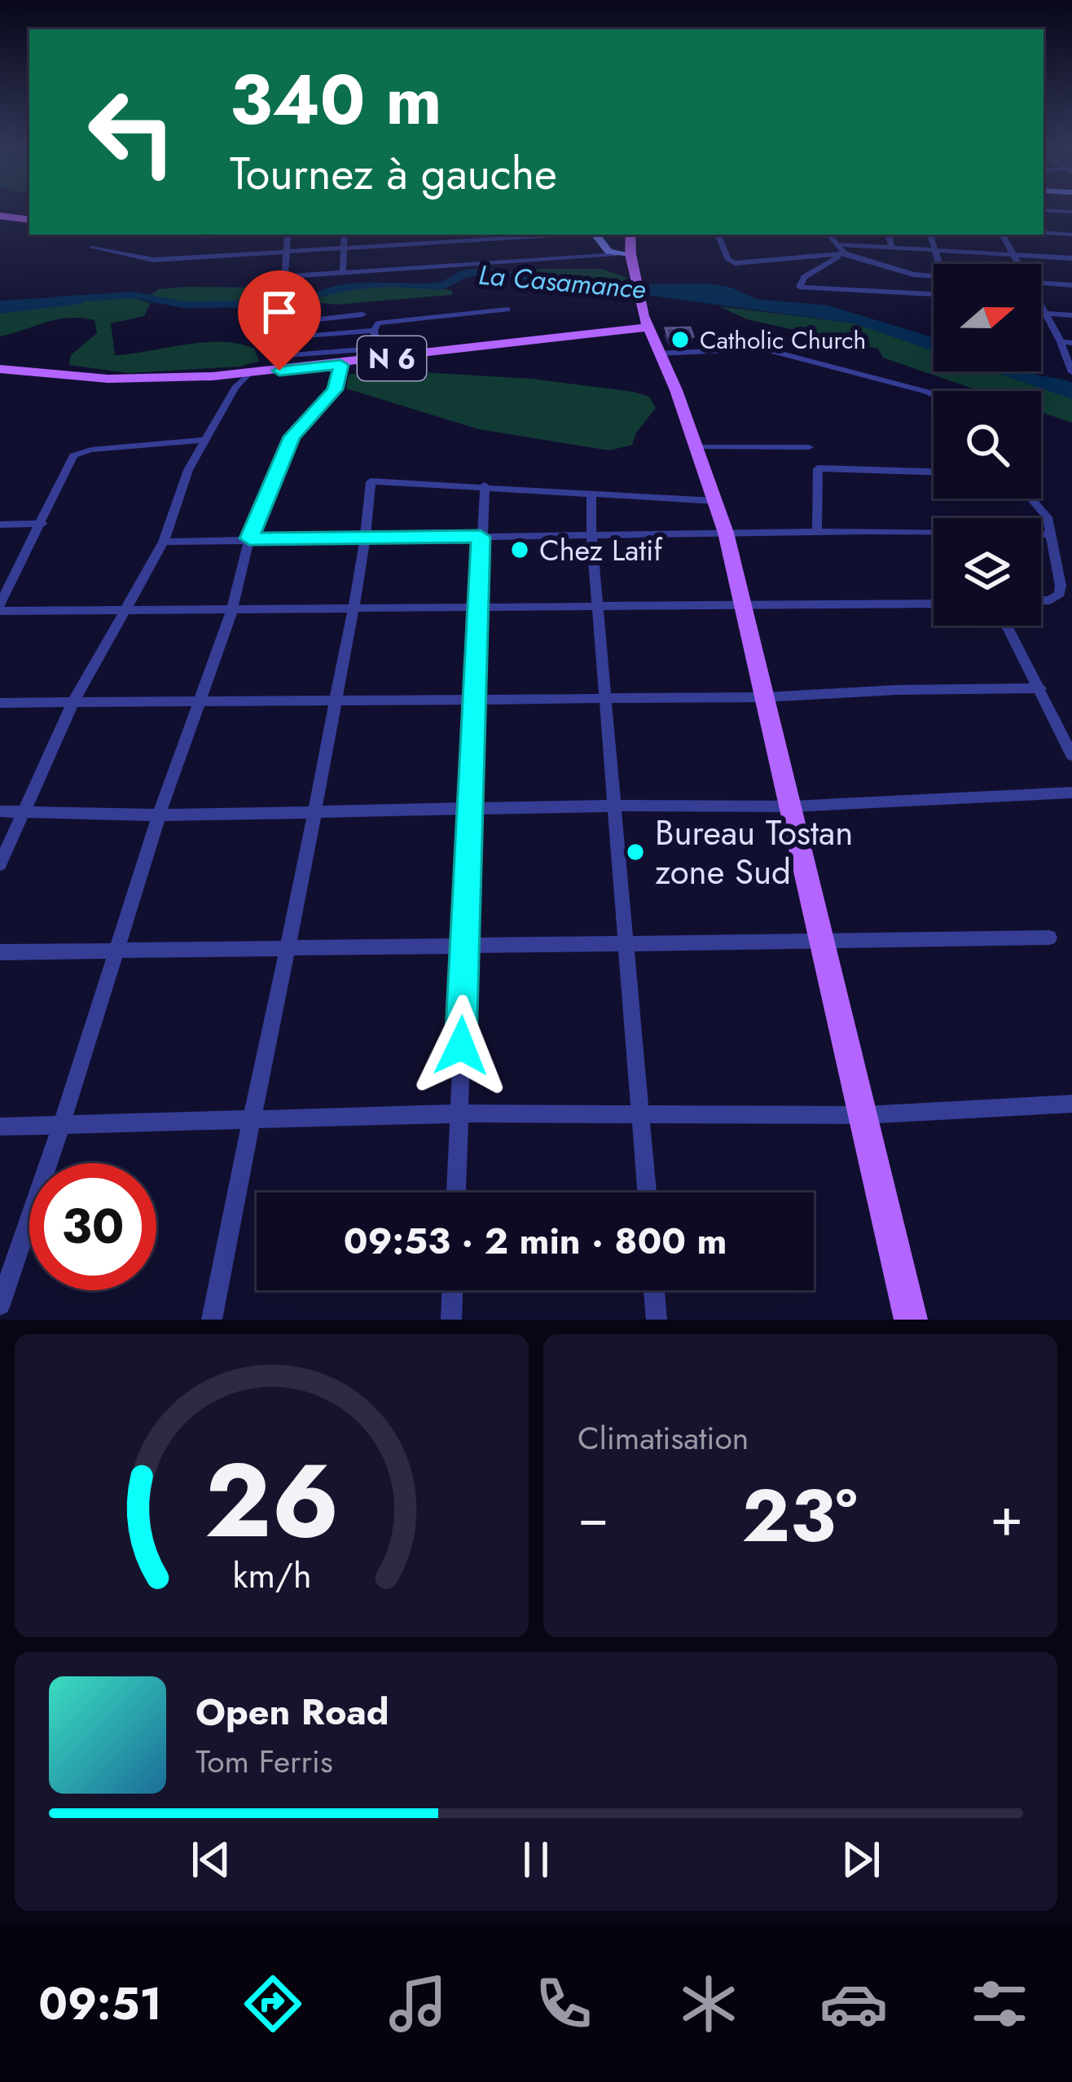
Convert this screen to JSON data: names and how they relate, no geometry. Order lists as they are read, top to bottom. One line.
{"streets":{"main road":["N 6"]},"water":["La Casamance"],"places":["Catholic Church","Chez Latif","Bureau Tostan zone Sud"],"north":"right","page":{"turn":["340 m","Tournez à gauche"],"limit":"30","trip":"09:53 · 2 min · 800 m","tile":"Climatisation","heat":["−","23°","+"],"song":["Open Road","Tom Ferris"],"tabs":"09:51","gauge":["26","km/h"]}}
